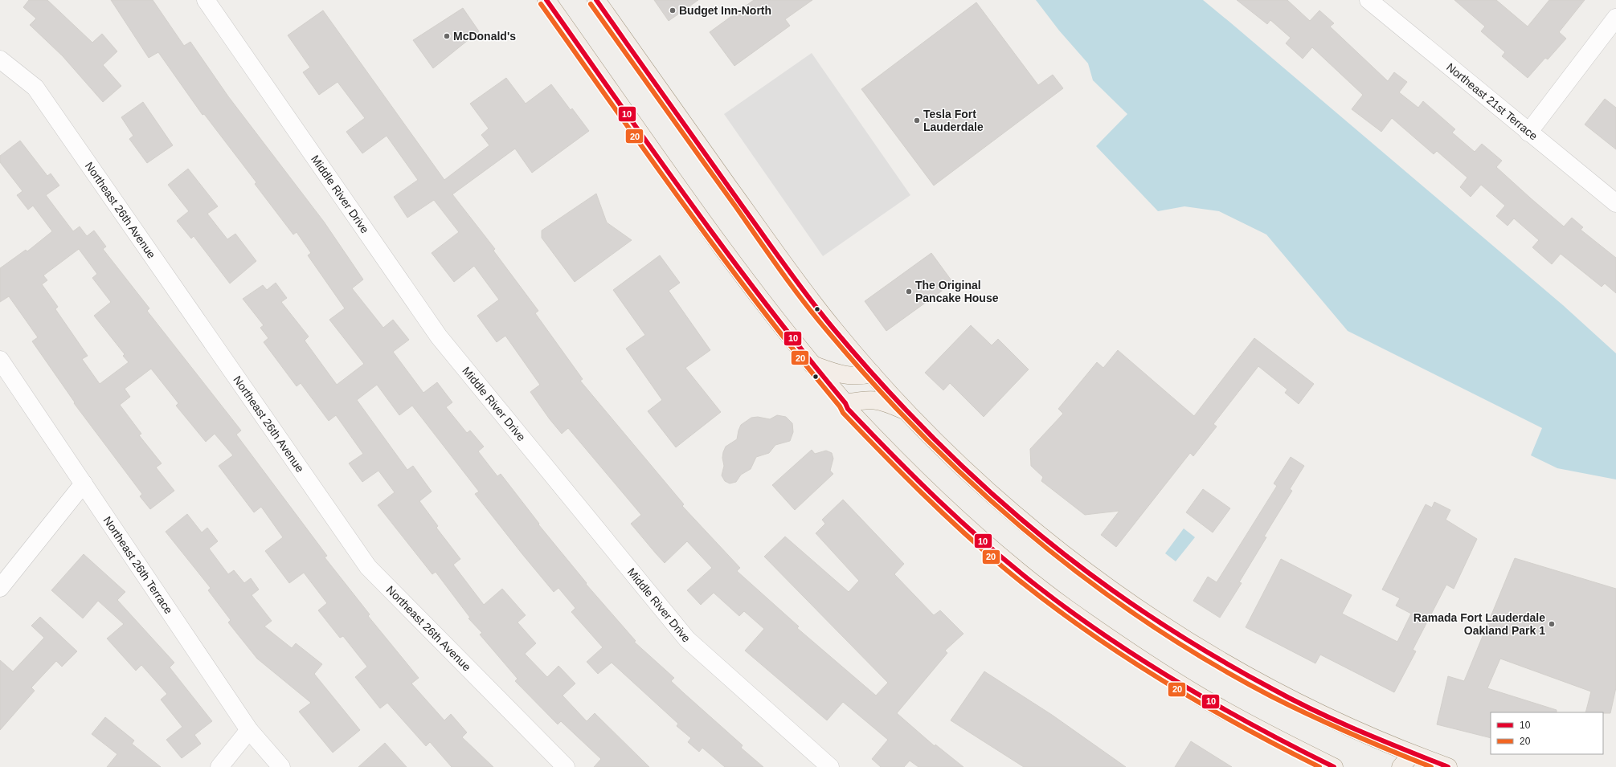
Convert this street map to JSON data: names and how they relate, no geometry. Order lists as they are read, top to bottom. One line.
{"streets":{"street":["Northeast 21st Terrace","Middle River Drive","Northeast 26th Avenue","Northeast 26th Terrace"]},"places":["Budget Inn-North","McDonald's","Tesla Fort Lauderdale","The Original Pancake House","Ramada Fort Lauderdale Oakland Park 1"],"lines":["transit line 10","transit line 20"],"legend":["10","20"]}
